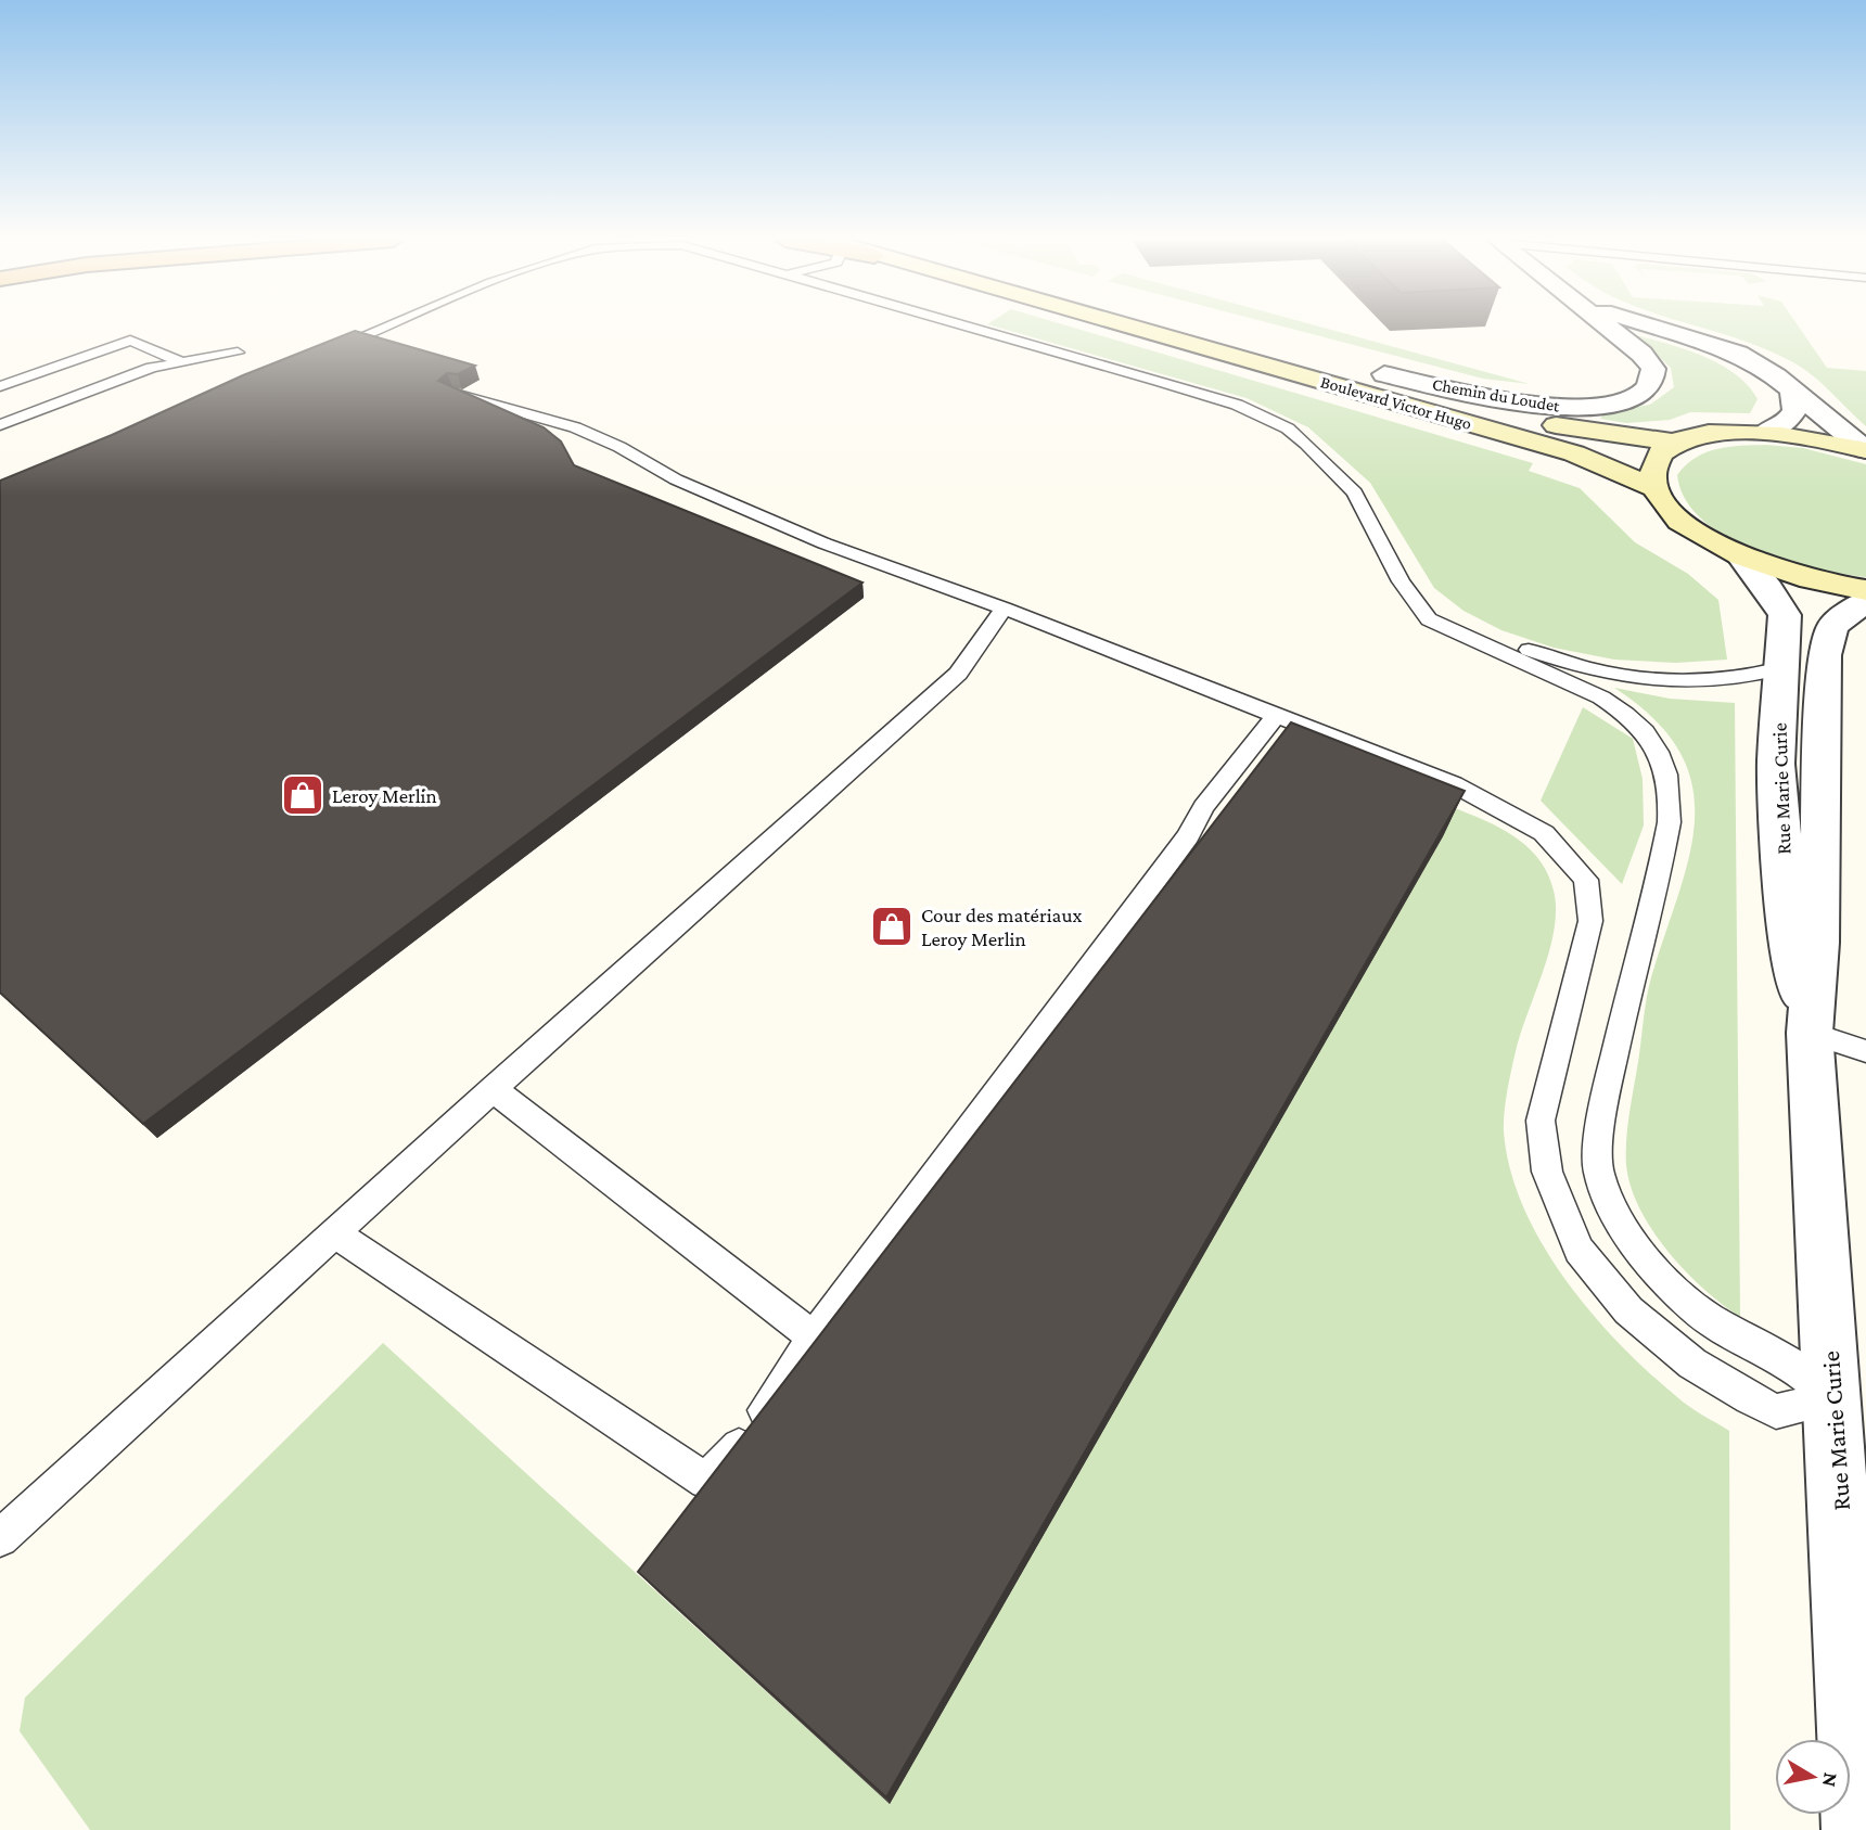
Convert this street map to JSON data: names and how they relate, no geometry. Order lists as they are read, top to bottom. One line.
{"streets":{"main road":["Boulevard Victor Hugo"],"street":["Chemin du Loudet","Rue Marie Curie"]},"crossings":[["Chemin du Loudet","Boulevard Victor Hugo"]],"places":{"shop":["Leroy Merlin","Cour des matériaux Leroy Merlin"]},"north":"right"}
